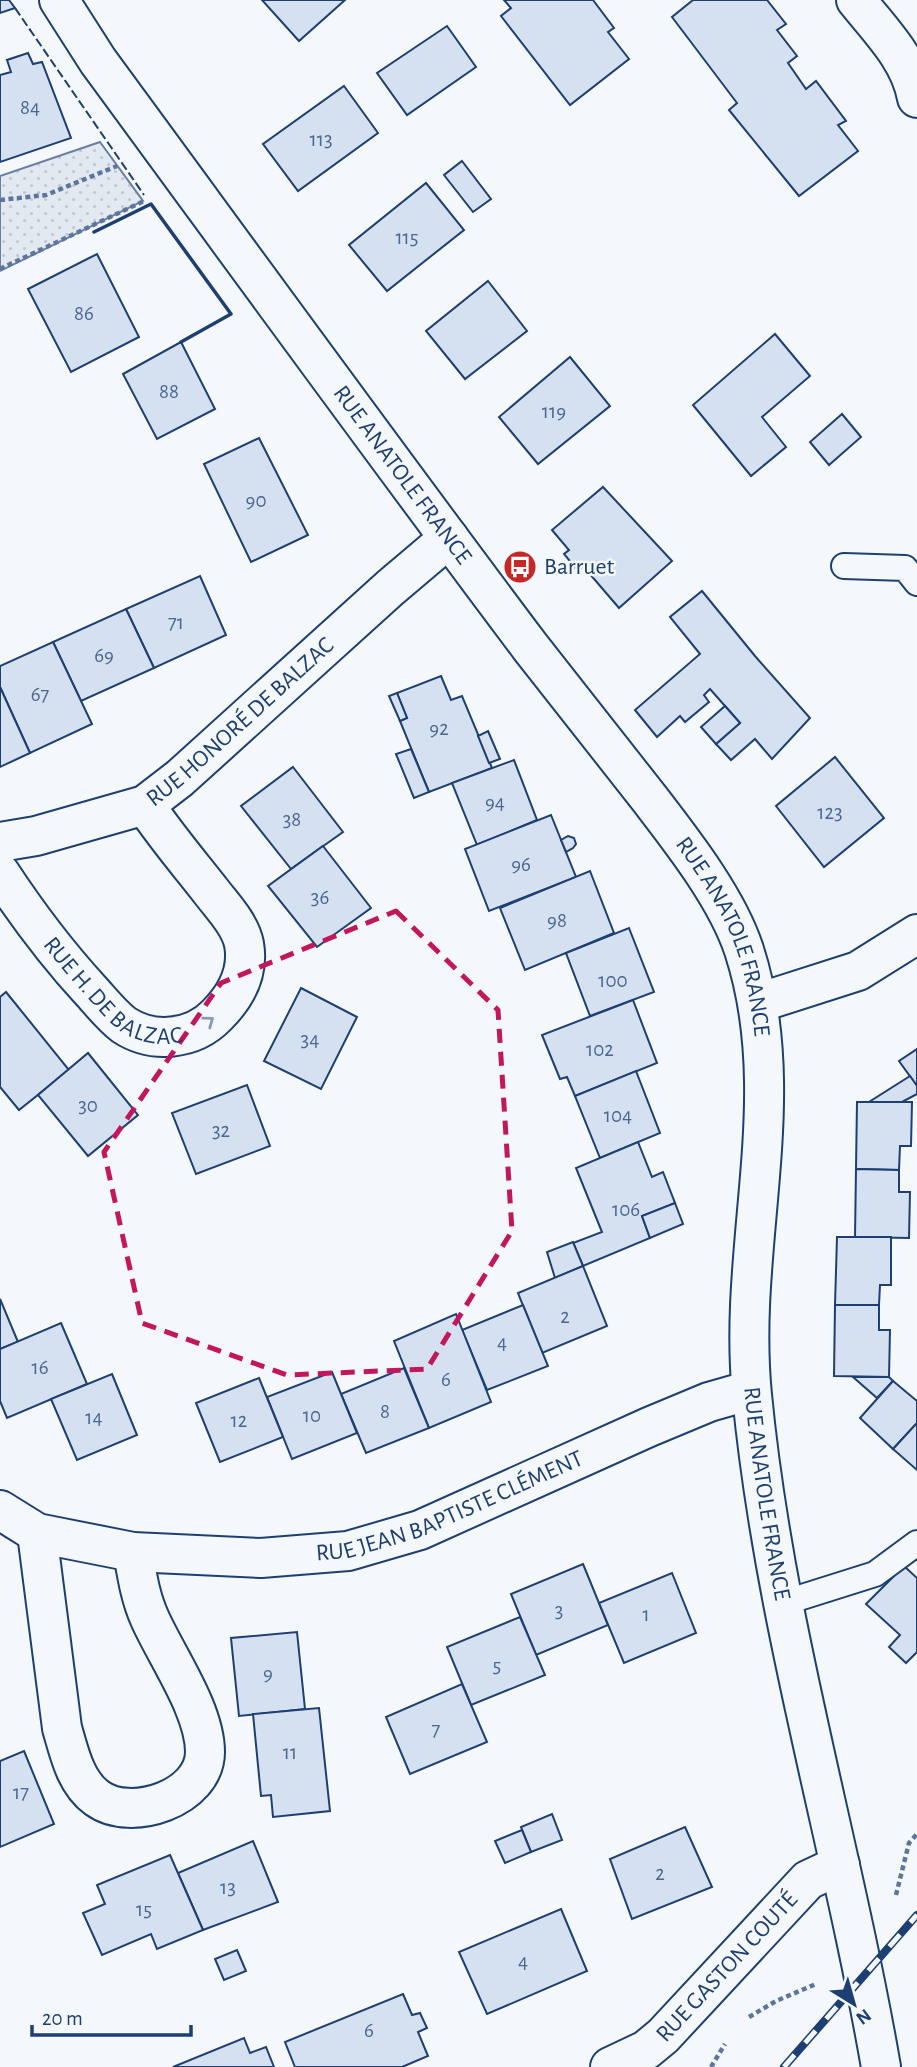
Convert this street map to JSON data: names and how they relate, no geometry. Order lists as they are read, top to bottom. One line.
{"streets":{"street":["RUE ANATOLE FRANCE","RUE HONORÉ DE BALZAC","RUE H. DE BALZAC","RUE JEAN BAPTISTE CLÉMENT","RUE GASTON COUTÉ"]},"crossings":[["RUE ANATOLE FRANCE","RUE HONORÉ DE BALZAC"],["RUE ANATOLE FRANCE","RUE JEAN BAPTISTE CLÉMENT"],["RUE ANATOLE FRANCE","RUE GASTON COUTÉ"],["RUE HONORÉ DE BALZAC","RUE H. DE BALZAC"]],"places":{"bus stop":["Barruet"]},"house_numbers":["84","113","115","86","88","119","90","71","69","67","92","94","123","38","96","36","98","100","34","102","30","104","32","106","2","4","16","6","8","10","14","12","3","1","5","9","7","11","17","2","13","15","4","6"],"scale_bar":"20 m","north":"bottom right"}
